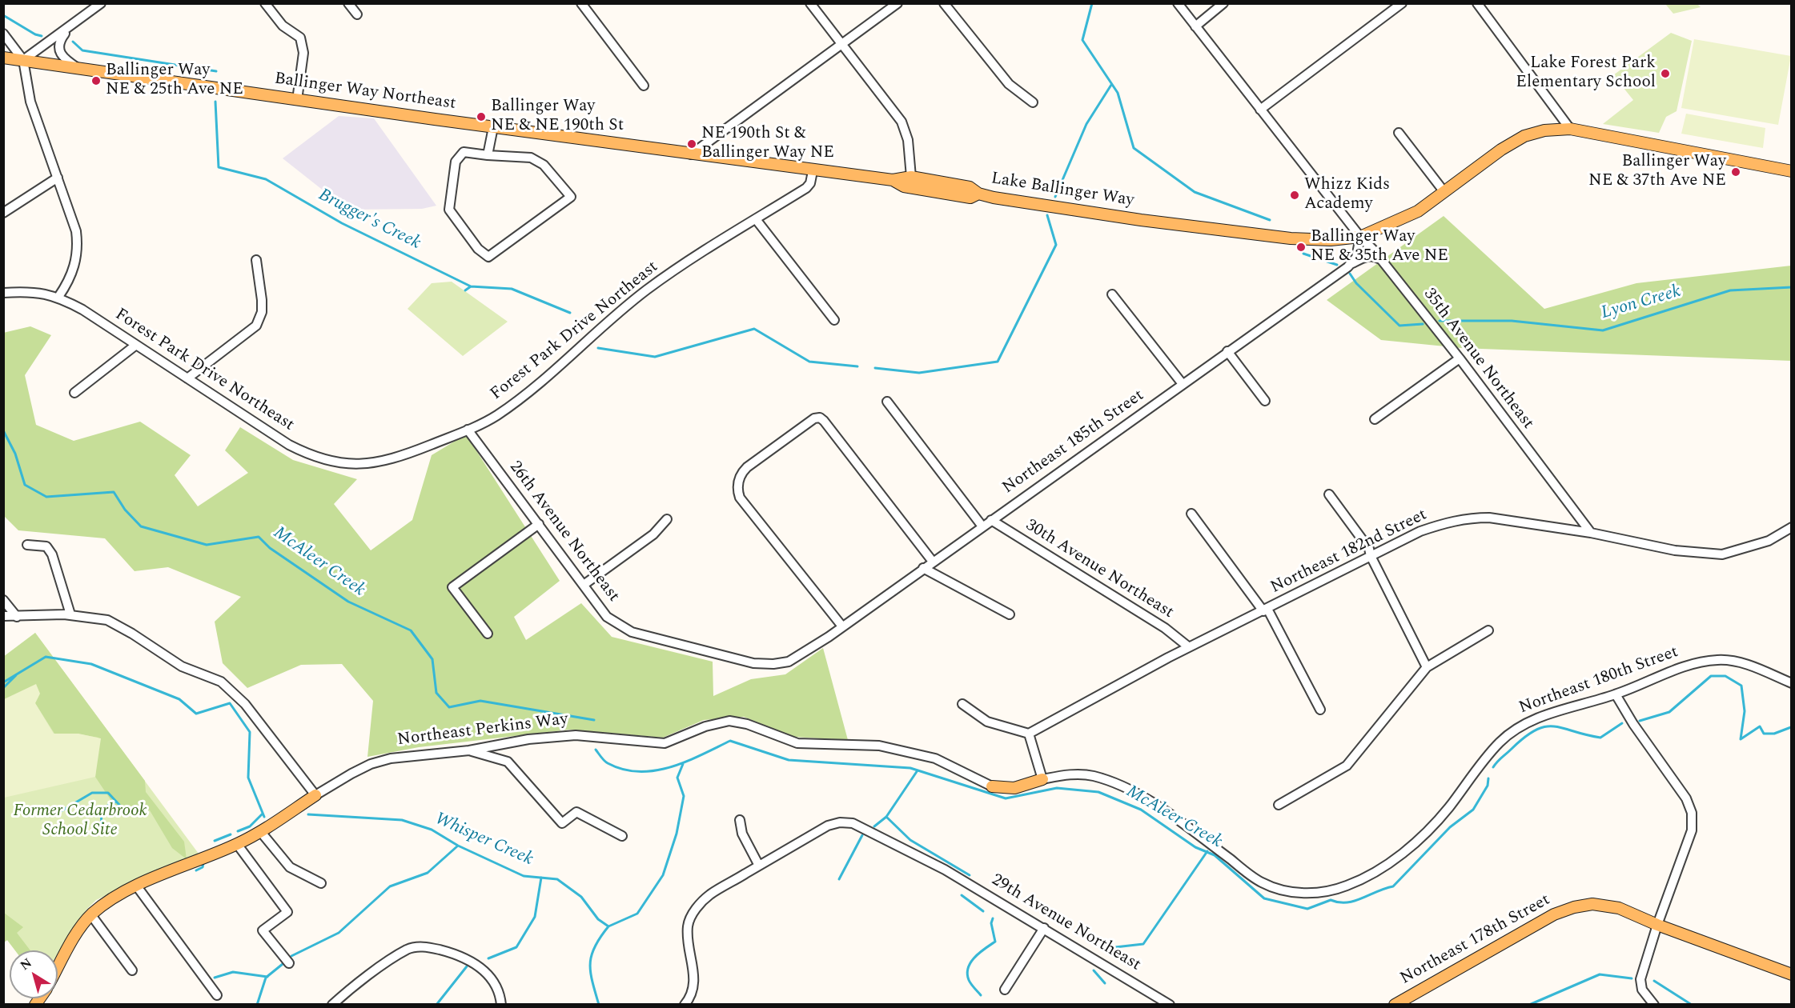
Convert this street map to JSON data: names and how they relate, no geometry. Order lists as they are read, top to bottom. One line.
{"streets":{"main road":["Ballinger Way Northeast","Lake Ballinger Way","Northeast Perkins Way","Northeast 178th Street"],"street":["Forest Park Drive Northeast","35th Avenue Northeast","Northeast 185th Street","26th Avenue Northeast","Northeast 182nd Street","30th Avenue Northeast","Northeast 180th Street","29th Avenue Northeast"]},"crossings":[["Ballinger Way Northeast","Lake Ballinger Way"],["Ballinger Way Northeast","Forest Park Drive Northeast"],["Lake Ballinger Way","35th Avenue Northeast"],["Forest Park Drive Northeast","26th Avenue Northeast"],["35th Avenue Northeast","Northeast 185th Street"],["35th Avenue Northeast","Northeast 182nd Street"],["Northeast 185th Street","26th Avenue Northeast"],["Northeast 185th Street","30th Avenue Northeast"],["Northeast 182nd Street","30th Avenue Northeast"],["Northeast 180th Street","Northeast Perkins Way"]],"water":["Brugger's Creek","Lyon Creek","McAleer Creek","Whisper Creek"],"parks":["Former Cedarbrook School Site"],"places":["Lake Forest Park Elementary School","Ballinger Way NE & 25th Ave NE","Ballinger Way NE & NE 190th St","NE 190th St & Ballinger Way NE","Ballinger Way NE & 37th Ave NE","Whizz Kids Academy","Ballinger Way NE & 35th Ave NE"],"north":"top left"}
